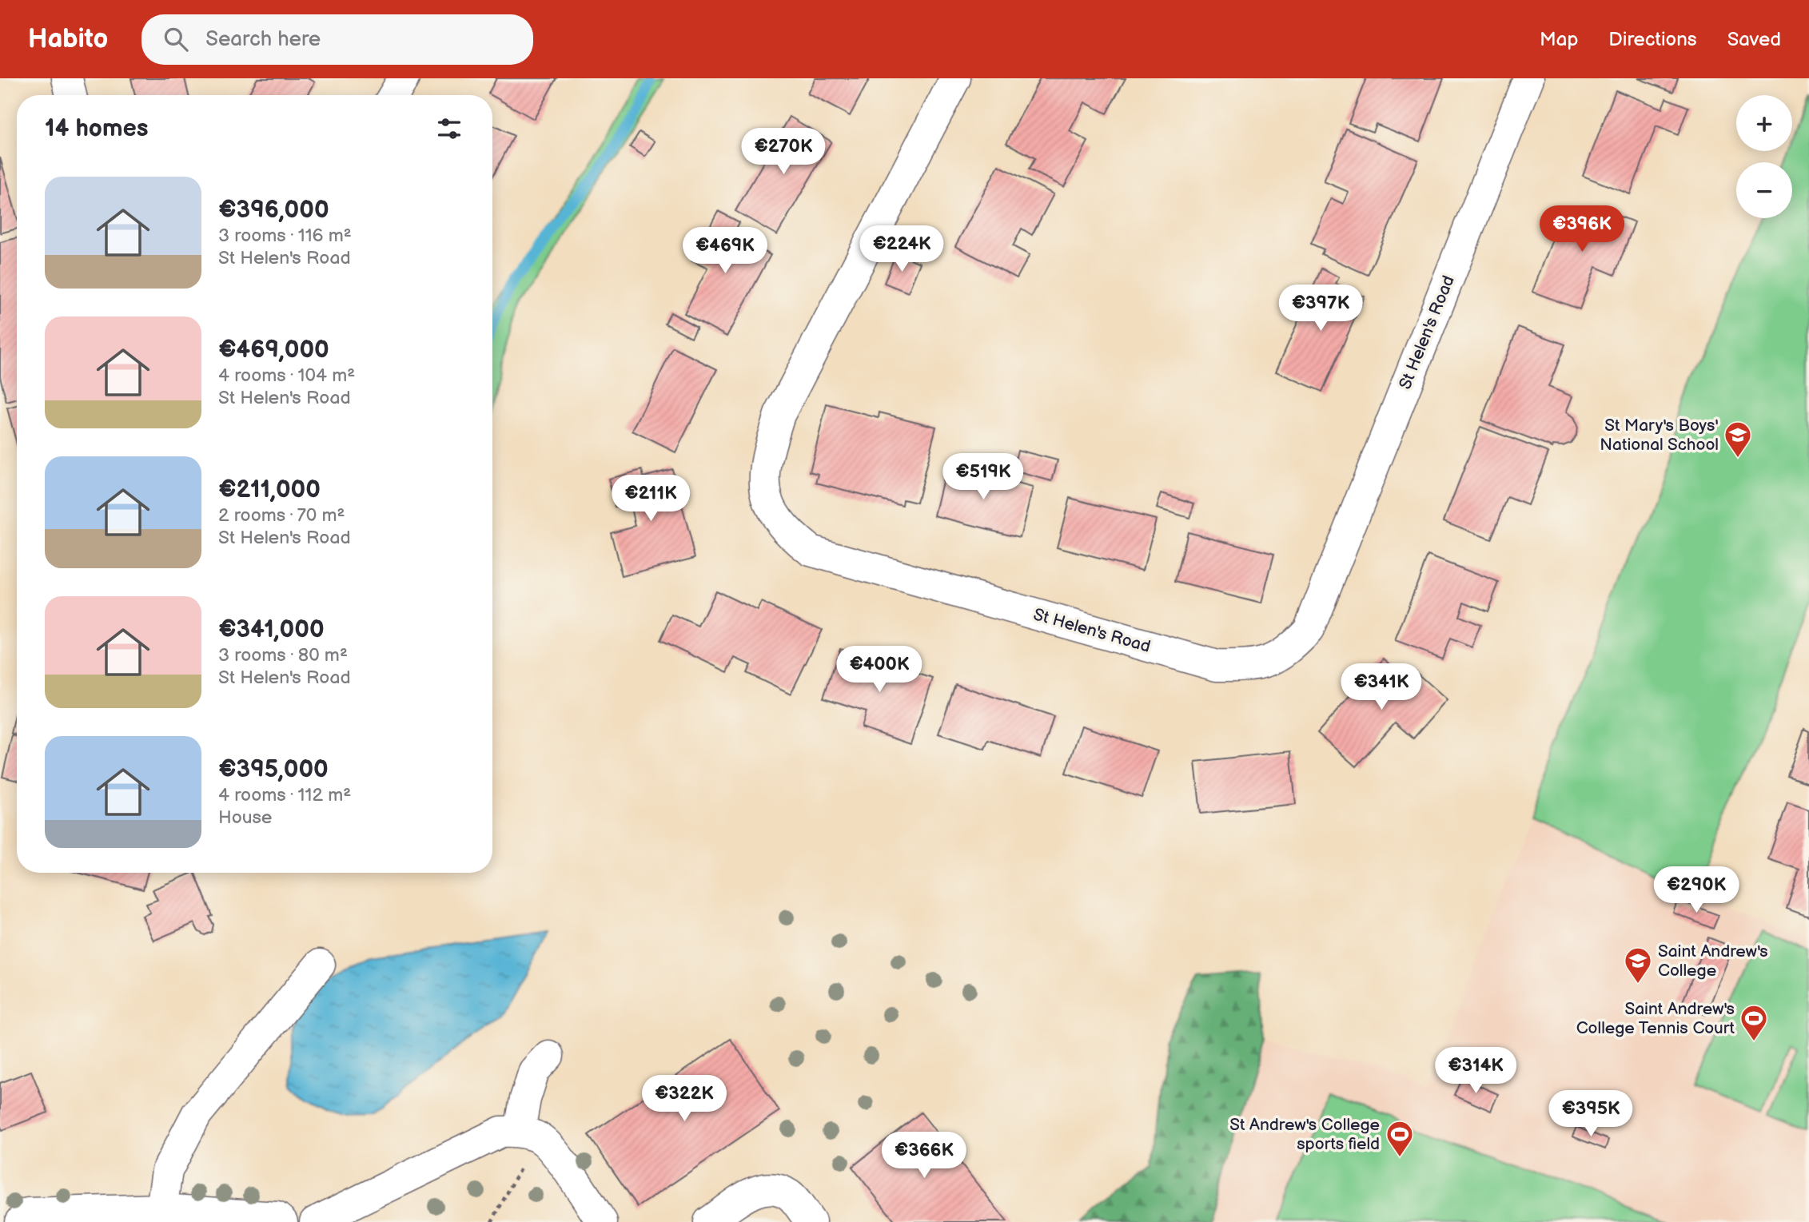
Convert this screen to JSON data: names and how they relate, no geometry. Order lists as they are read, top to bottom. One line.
{"streets":{"street":["St Helen's Road"]},"places":{"school or university":["St Mary's Boys' National School","Saint Andrew's College"],"sports":["Saint Andrew's College Tennis Court","St Andrew's College sports field"]},"page":{"header":"Habito","search":"Search here","nav":["Map","Directions","Saved"],"map_buttons":["+","−"],"heading":"14 homes","price":["€270K","€396K","€224K","€469K","€397K","€519K","€211K","€400K","€341K","€290K","€314K","€322K","€395K","€366K"],"list":[{"name":"€396,000","note":"3 rooms · 116 m² · St Helen's Road"},{"name":"€469,000","note":"4 rooms · 104 m² · St Helen's Road"},{"name":"€211,000","note":"2 rooms · 70 m² · St Helen's Road"},{"name":"€341,000","note":"3 rooms · 80 m² · St Helen's Road"},{"name":"€395,000","note":"4 rooms · 112 m² · House"}]}}
